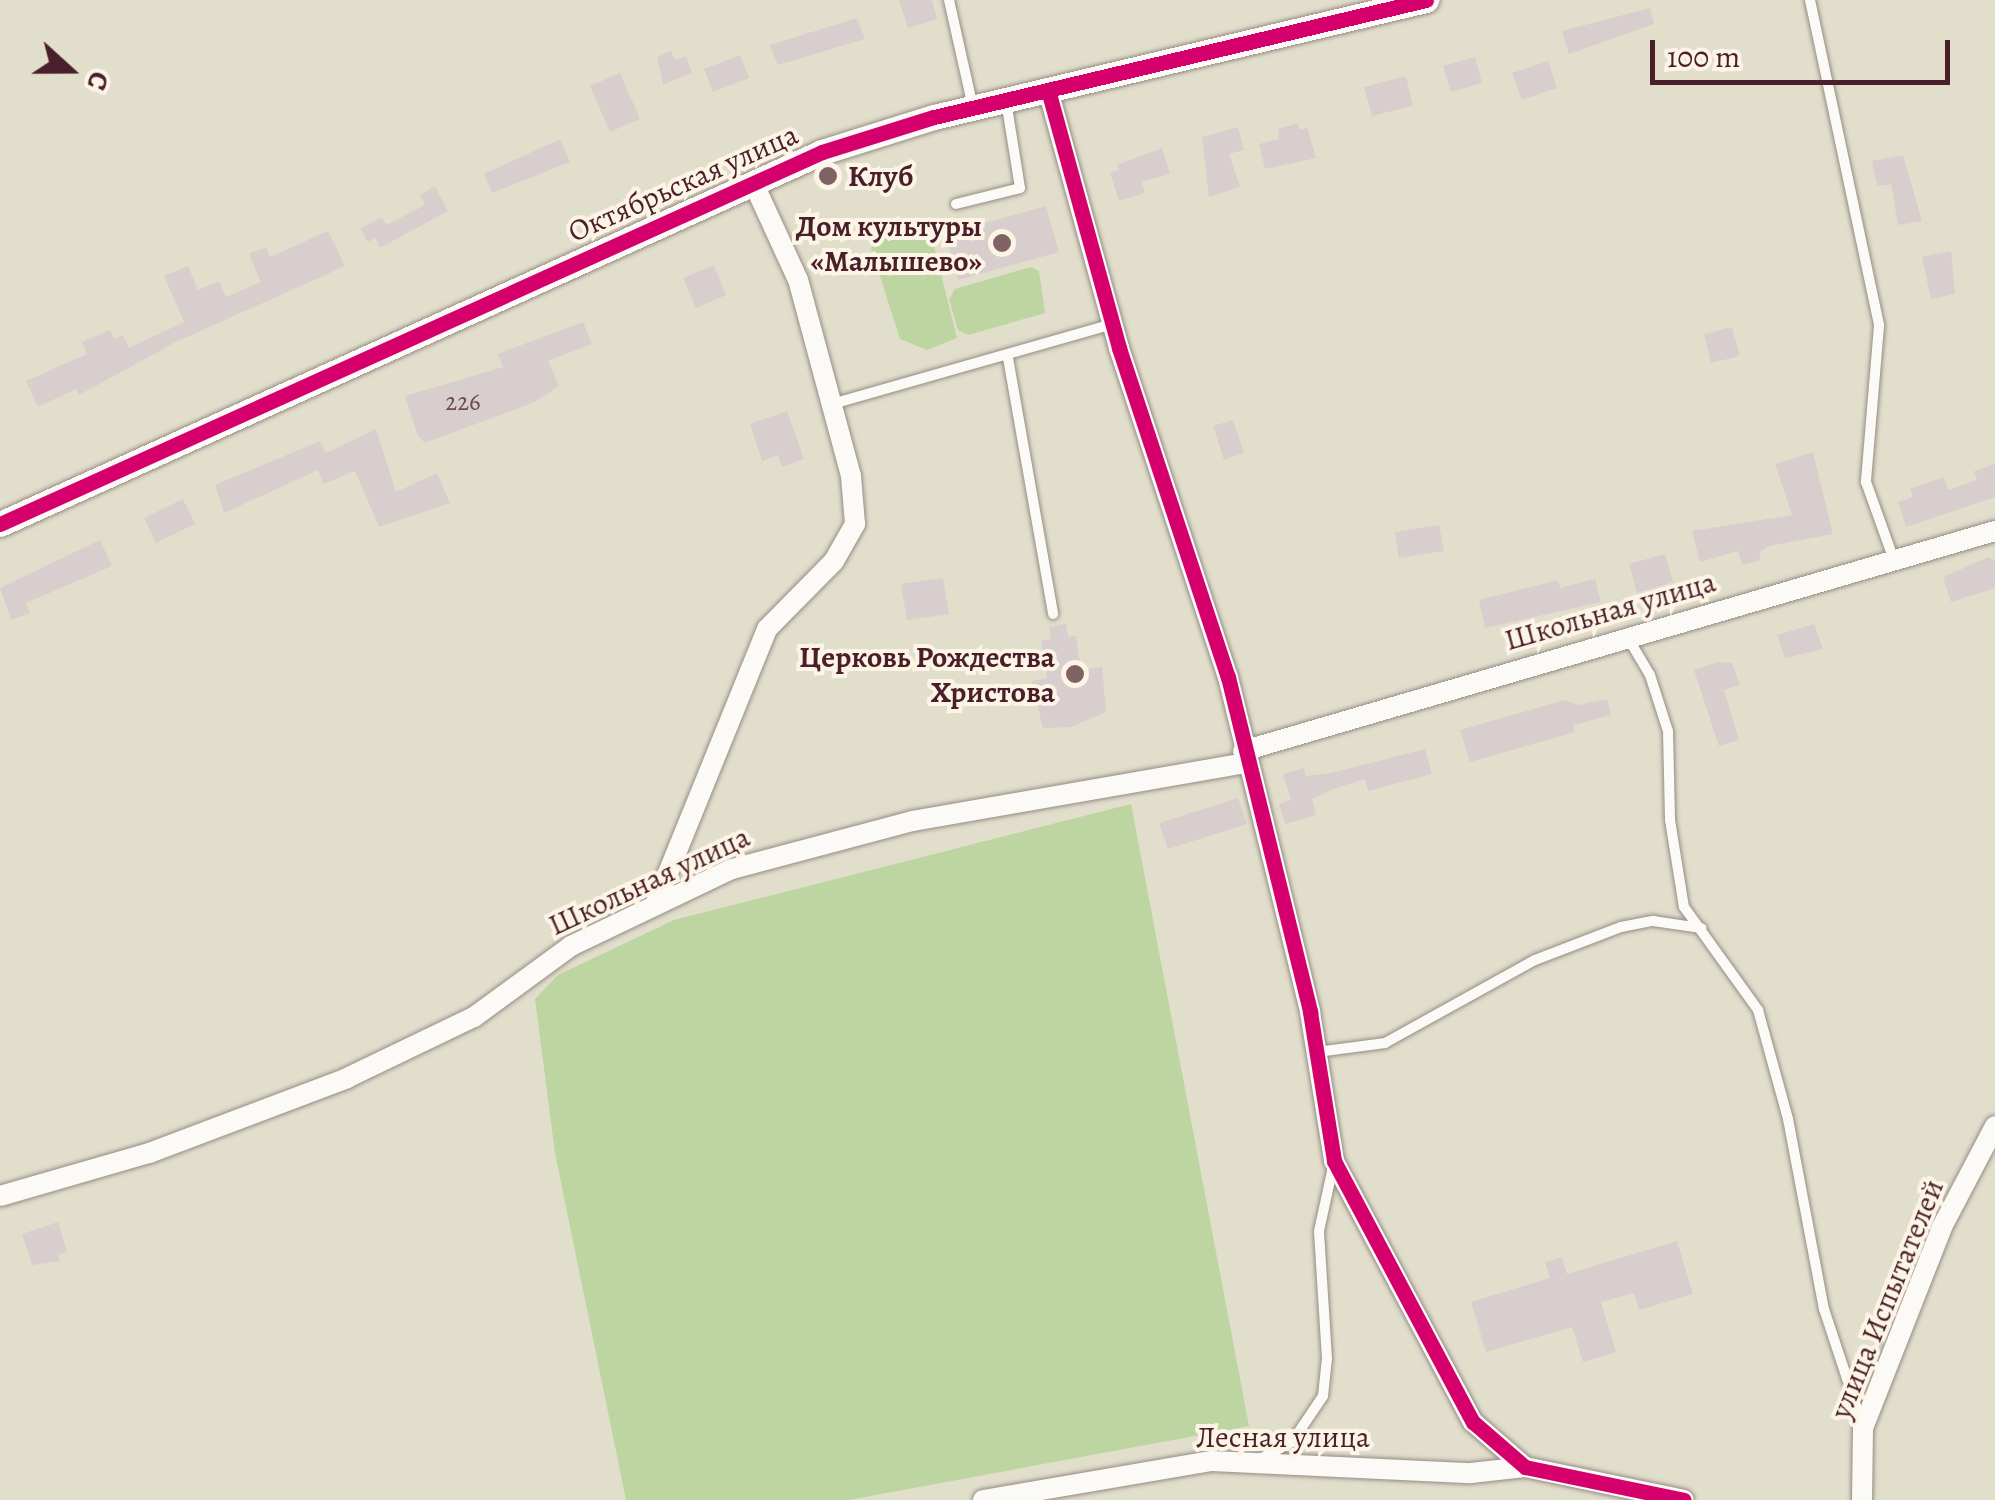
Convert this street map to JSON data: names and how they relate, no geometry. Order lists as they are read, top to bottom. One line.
{"streets":{"street":["Октябрьская улица","Школьная улица","улица Испытателей","Лесная улица"]},"places":["Клуб","Дом культуры «Малышево»","Церковь Рождества Христова"],"house_numbers":["226"],"scale_bar":"100 m","north":"right"}
